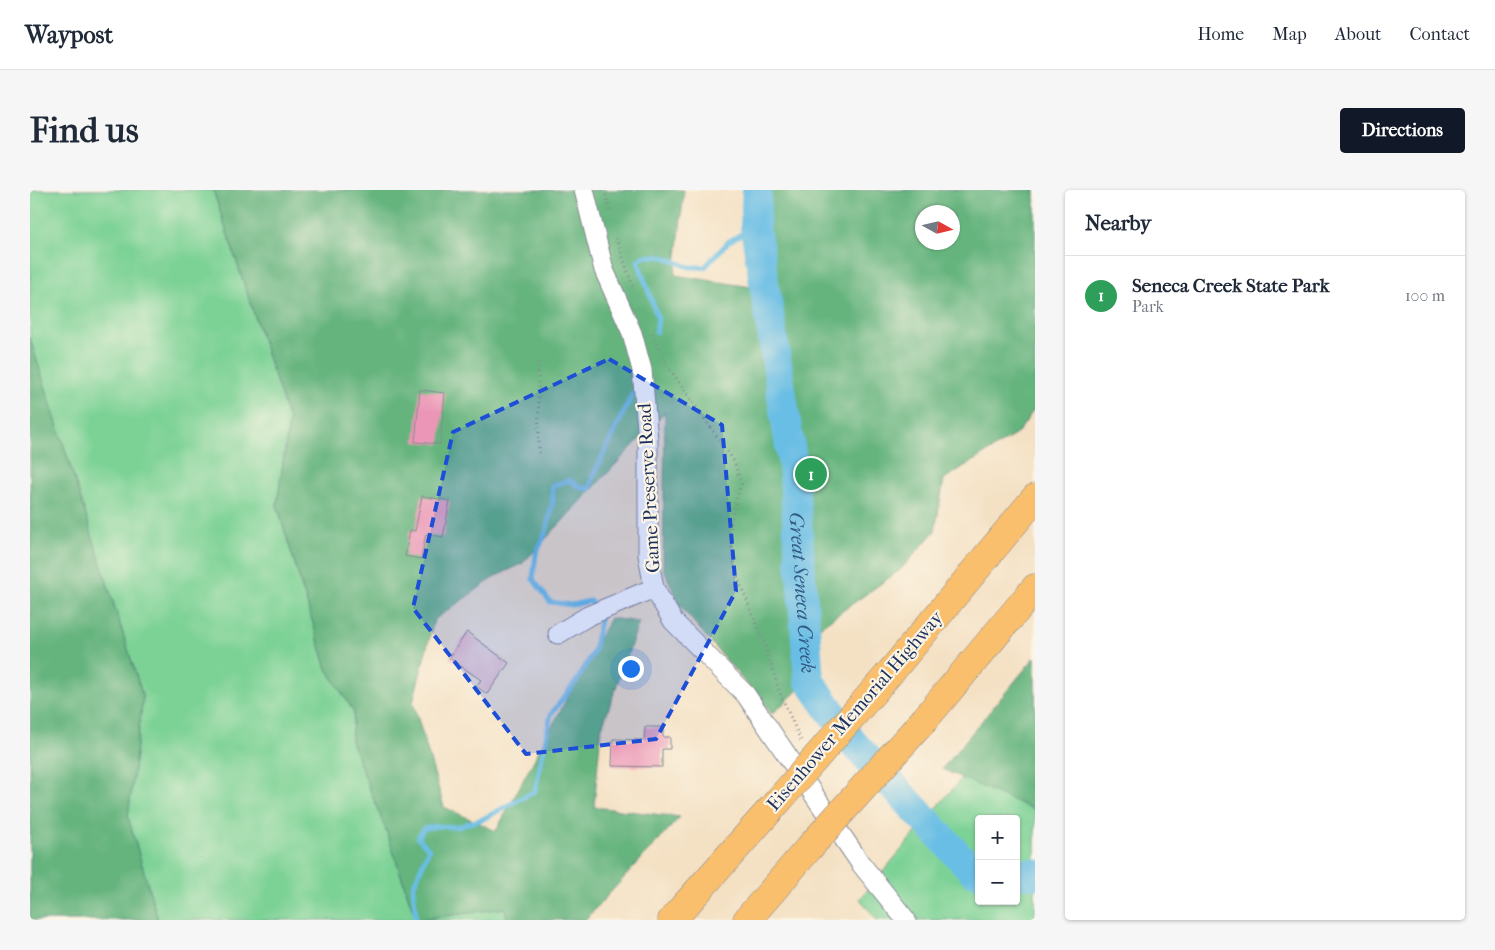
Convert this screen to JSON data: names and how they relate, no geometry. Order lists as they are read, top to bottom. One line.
{"streets":{"highway":["Eisenhower Memorial Highway"],"street":["Game Preserve Road"]},"water":["Great Seneca Creek"],"north":"right","page":{"header":"Waypost","nav":["Home","Map","About","Contact"],"buttons":"Directions","title":"Find us","heading":"Nearby","list":[{"mark":"1","name":"Seneca Creek State Park","note":"Park","value":"100 m"}],"pins":"1","map_buttons":["+","−"]}}
